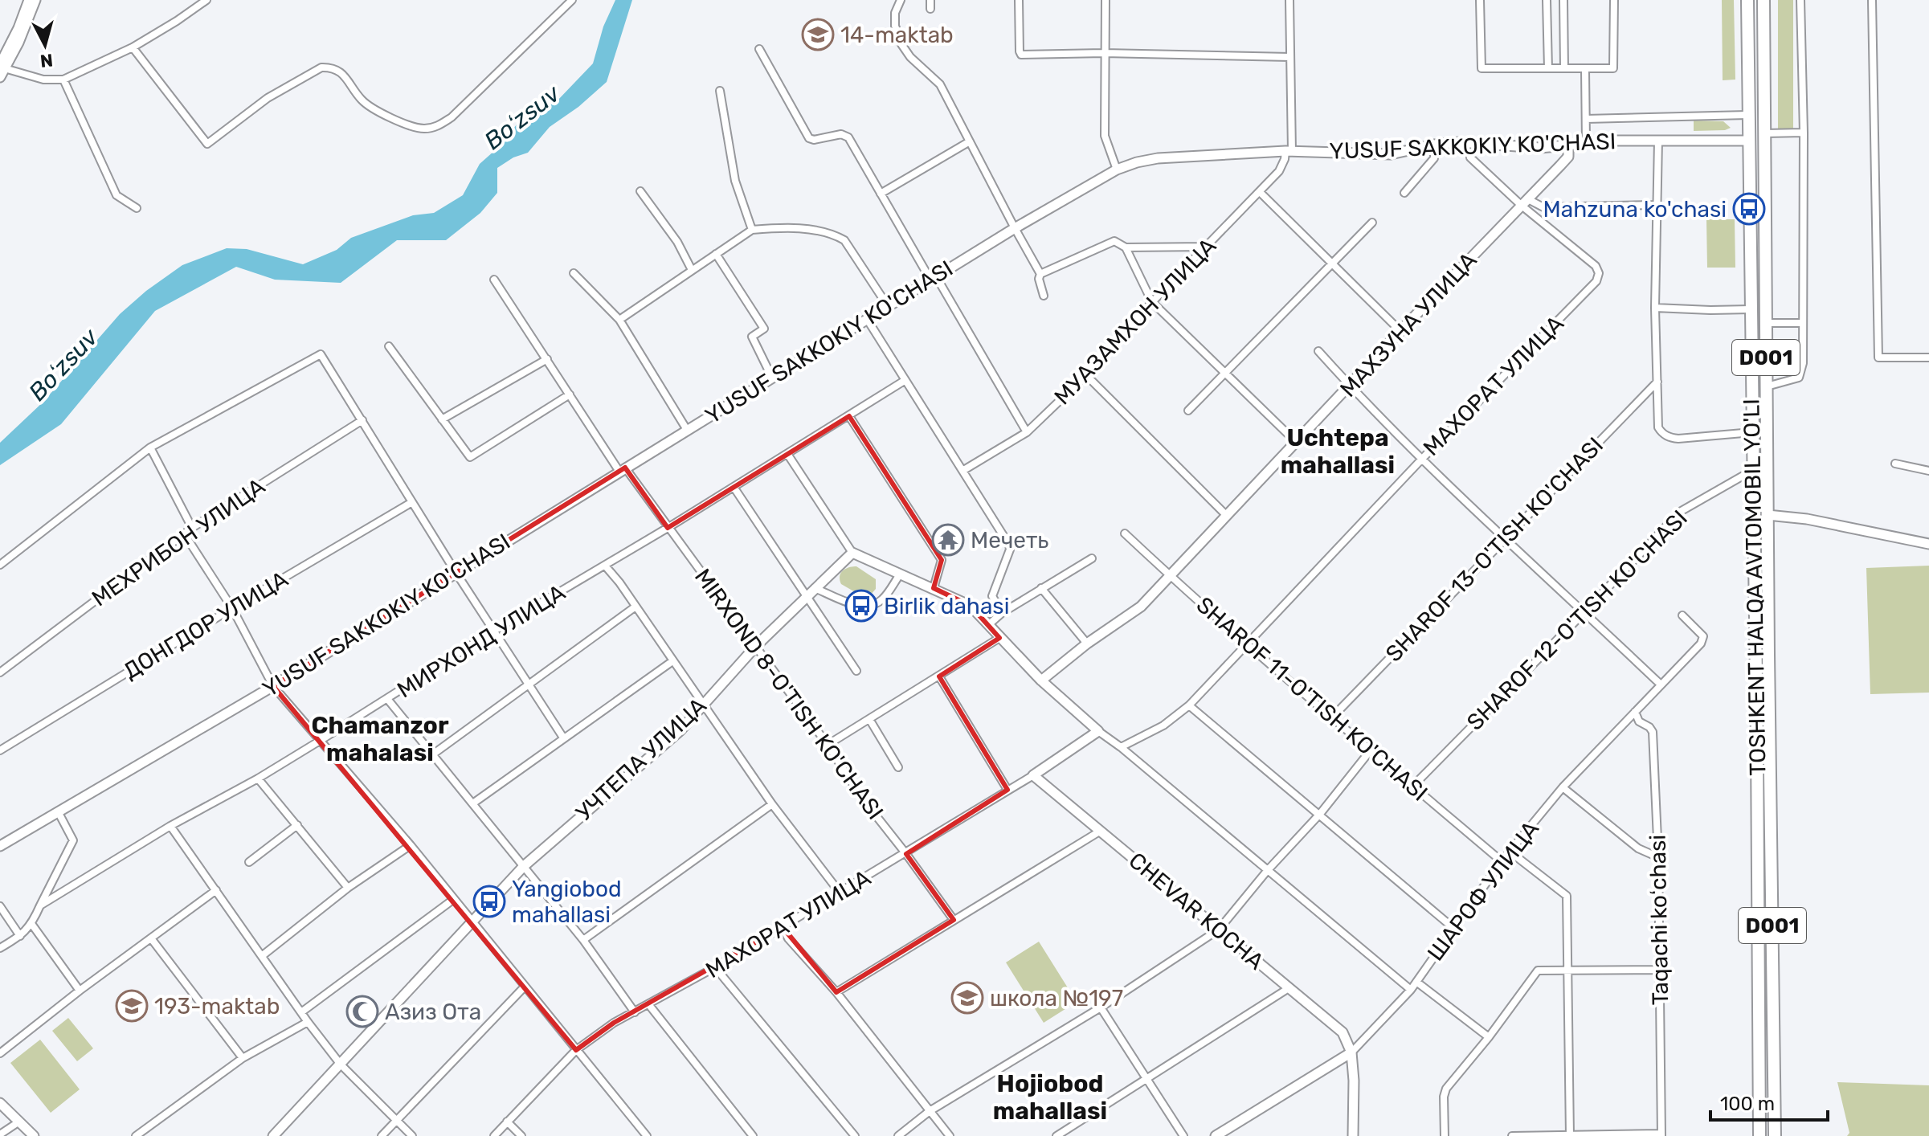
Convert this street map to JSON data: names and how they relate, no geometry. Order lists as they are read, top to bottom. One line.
{"streets":{"highway":["D001","TOSHKENT HALQA AVTOMOBIL YO'LI"],"street":["YUSUF SAKKOKIY KO'CHASI","МУАЗАМХОН УЛИЦА","МАХЗУНА УЛИЦА","МАХОРАТ УЛИЦА","МЕХРИБОН УЛИЦА","SHAROF 13-O'TISH KO'CHASI","SHAROF 12-O'TISH KO'CHASI","ДОНГДОР УЛИЦА","МИРХОНД УЛИЦА","MIRXOND 8-O'TISH KO'CHASI","SHAROF 11-O'TISH KO'CHASI","УЧТЕПА УЛИЦА","ШАРОФ УЛИЦА","CHEVAR KOCHA","Taqachi koʻchasi"]},"crossings":[["YUSUF SAKKOKIY KO'CHASI","МУАЗАМХОН УЛИЦА"],["YUSUF SAKKOKIY KO'CHASI","МАХЗУНА УЛИЦА"],["YUSUF SAKKOKIY KO'CHASI","TOSHKENT HALQA AVTOMOBIL YO'LI"],["YUSUF SAKKOKIY KO'CHASI","MIRXOND 8-O'TISH KO'CHASI"],["МАХЗУНА УЛИЦА","МАХОРАТ УЛИЦА"],["МАХЗУНА УЛИЦА","SHAROF 11-O'TISH KO'CHASI"],["МАХОРАТ УЛИЦА","MIRXOND 8-O'TISH KO'CHASI"],["МАХОРАТ УЛИЦА","SHAROF 11-O'TISH KO'CHASI"],["МАХОРАТ УЛИЦА","CHEVAR KOCHA"],["SHAROF 13-O'TISH KO'CHASI","SHAROF 11-O'TISH KO'CHASI"],["TOSHKENT HALQA AVTOMOBIL YO'LI","SHAROF 12-O'TISH KO'CHASI"],["SHAROF 12-O'TISH KO'CHASI","SHAROF 11-O'TISH KO'CHASI"],["МИРХОНД УЛИЦА","MIRXOND 8-O'TISH KO'CHASI"],["MIRXOND 8-O'TISH KO'CHASI","УЧТЕПА УЛИЦА"],["SHAROF 11-O'TISH KO'CHASI","ШАРОФ УЛИЦА"],["ШАРОФ УЛИЦА","CHEVAR KOCHA"],["ШАРОФ УЛИЦА","Taqachi koʻchasi"]],"districts":["Uchtepa mahallasi","Chamanzor mahalasi","Hojiobod mahallasi"],"water":["Boʻzsuv"],"places":{"school or university":["14-maktab","школа №197","193-maktab"],"bus stop":["Mahzuna ko'chasi","Birlik dahasi","Yangiobod mahallasi"],"temple":["Мечеть"],"mosque":["Азиз Ота"]},"scale_bar":"100 m","north":"bottom"}
